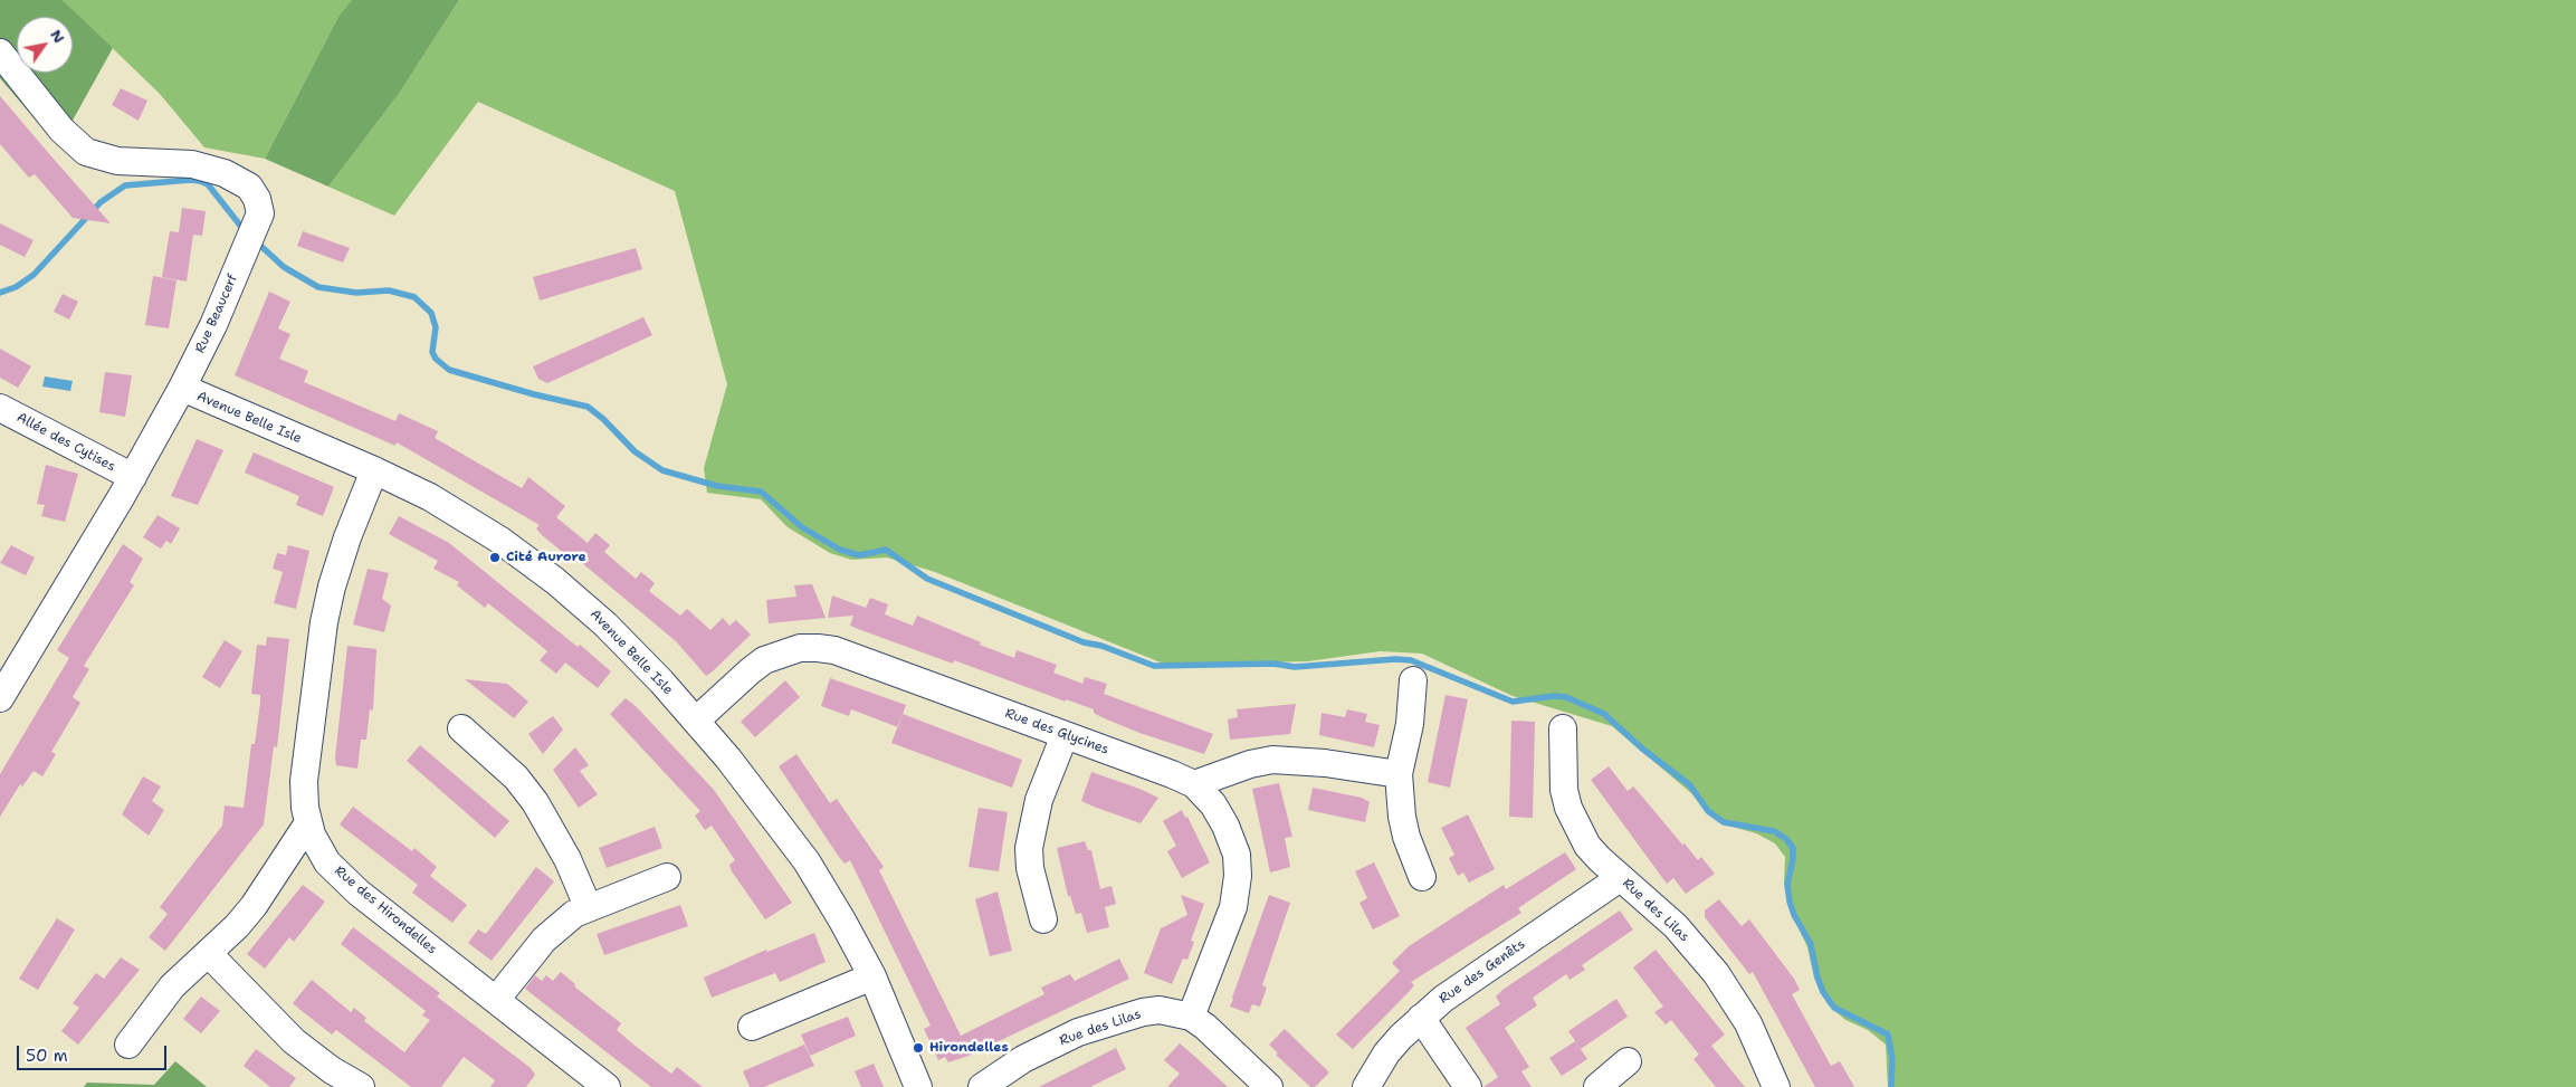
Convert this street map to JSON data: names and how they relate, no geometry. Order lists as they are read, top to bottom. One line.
{"streets":{"street":["Rue Beaucerf","Avenue Belle Isle","Allée des Cytises","Rue des Glycines","Rue des Hirondelles","Rue des Lilas","Rue des Genêts"]},"crossings":[["Rue Beaucerf","Avenue Belle Isle"],["Rue Beaucerf","Allée des Cytises"],["Avenue Belle Isle","Rue des Glycines"],["Avenue Belle Isle","Rue des Hirondelles"],["Rue des Glycines","Rue des Lilas"],["Rue des Lilas","Rue des Genêts"]],"places":["Cité Aurore","Hirondelles"],"scale_bar":"50 m","north":"top right"}
